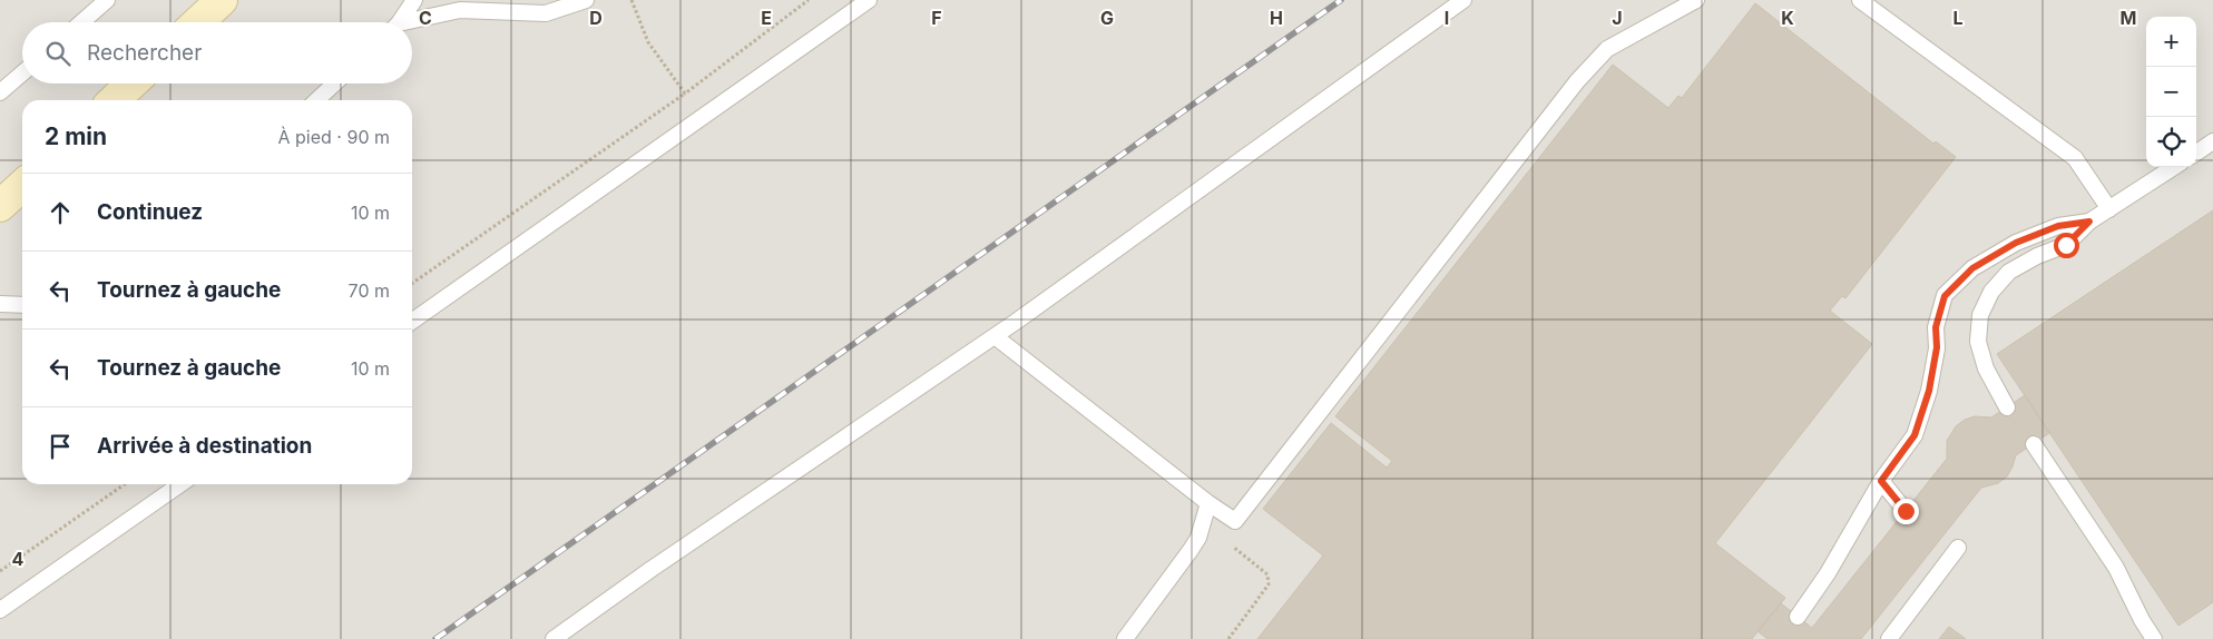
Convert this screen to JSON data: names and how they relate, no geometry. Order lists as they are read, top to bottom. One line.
{"page":{"map_buttons":["+","−"],"search":"Rechercher","heading":["2 min","À pied · 90 m"],"list":[["Continuez","10 m"],["Tournez à gauche","70 m"],["Tournez à gauche","10 m"],"Arrivée à destination"]},"grid":{"columns":["C","D","E","F","G","H","I","J","K","L","M"],"rows":["4"]}}
